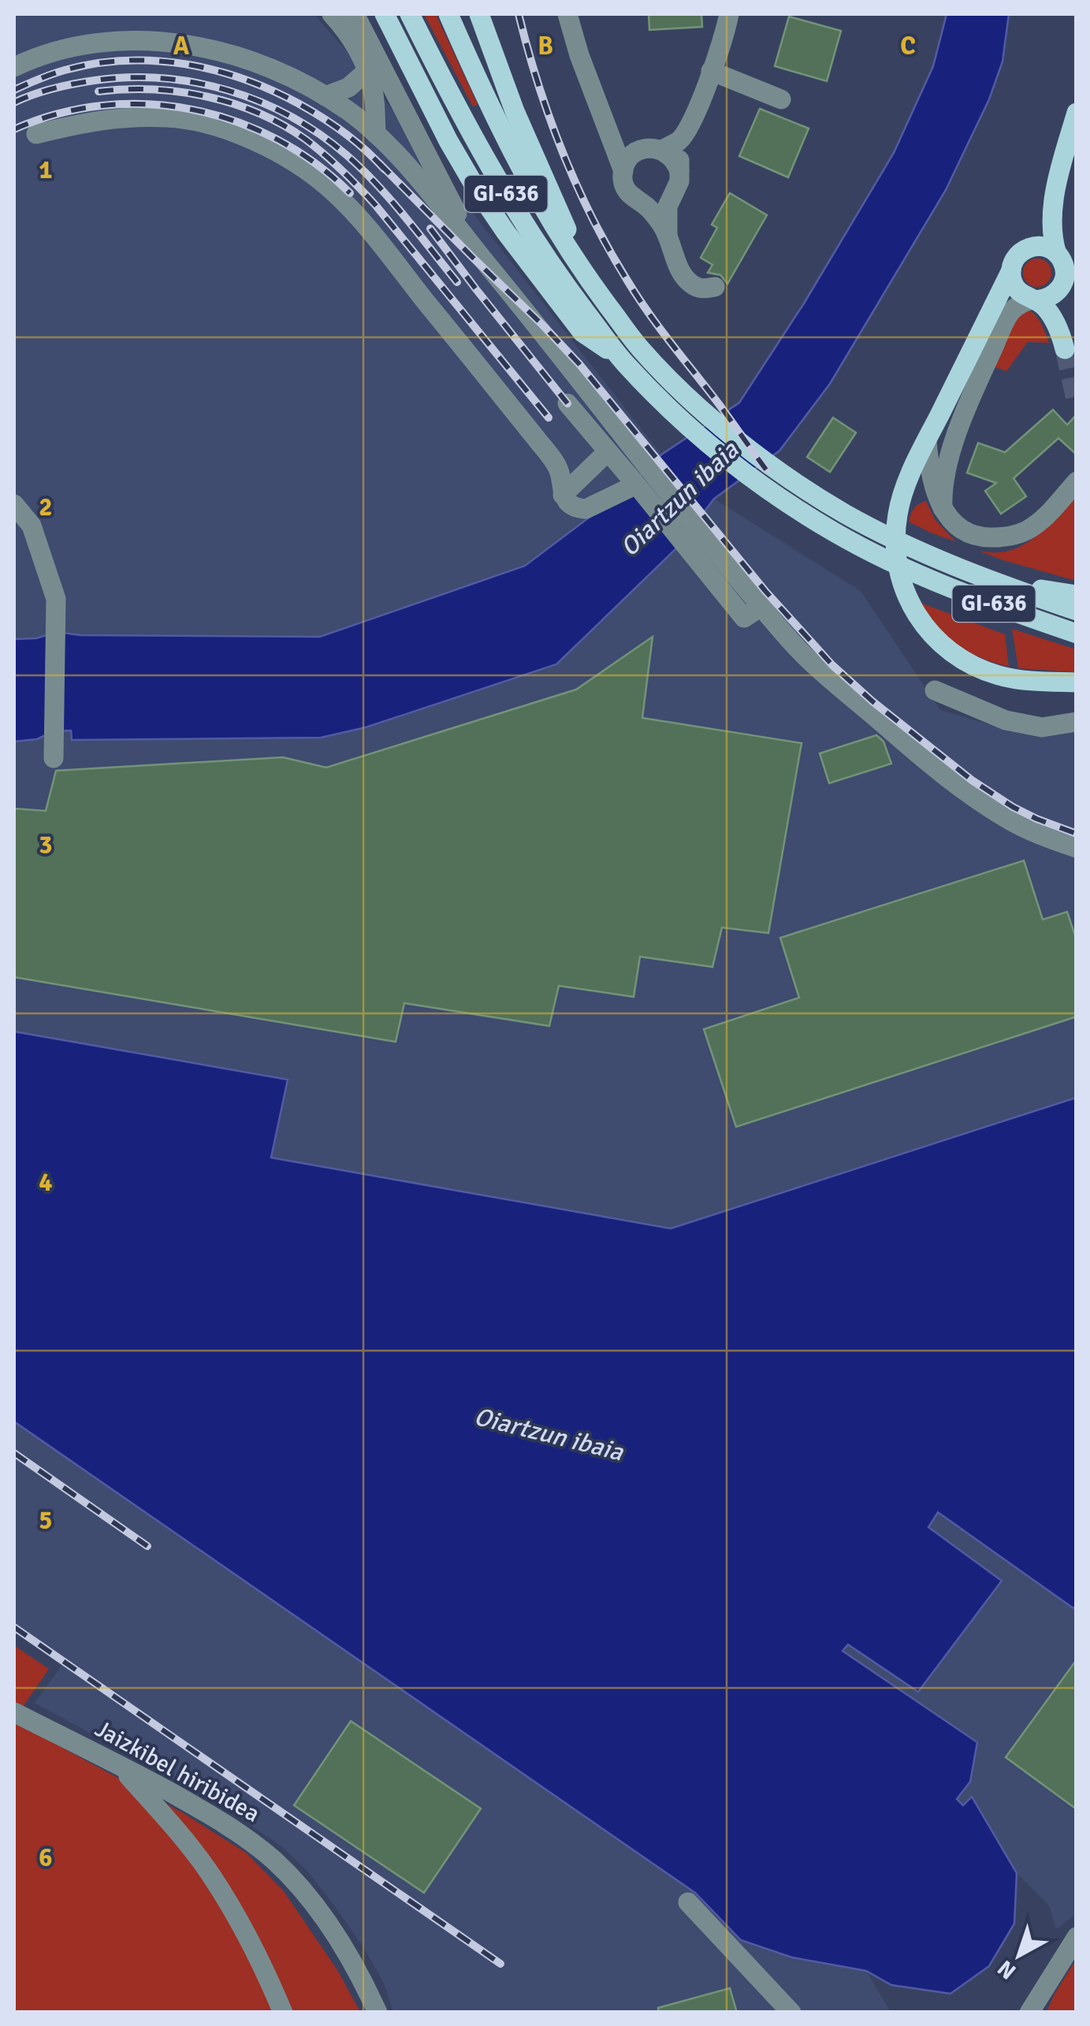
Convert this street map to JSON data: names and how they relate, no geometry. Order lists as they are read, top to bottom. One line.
{"streets":{"main road":["GI-636"],"street":["Jaizkibel hiribidea"]},"water":["Oiartzun ibaia"],"north":"bottom left","grid":{"columns":["A","B","C"],"rows":["1","2","3","4","5","6"]}}
